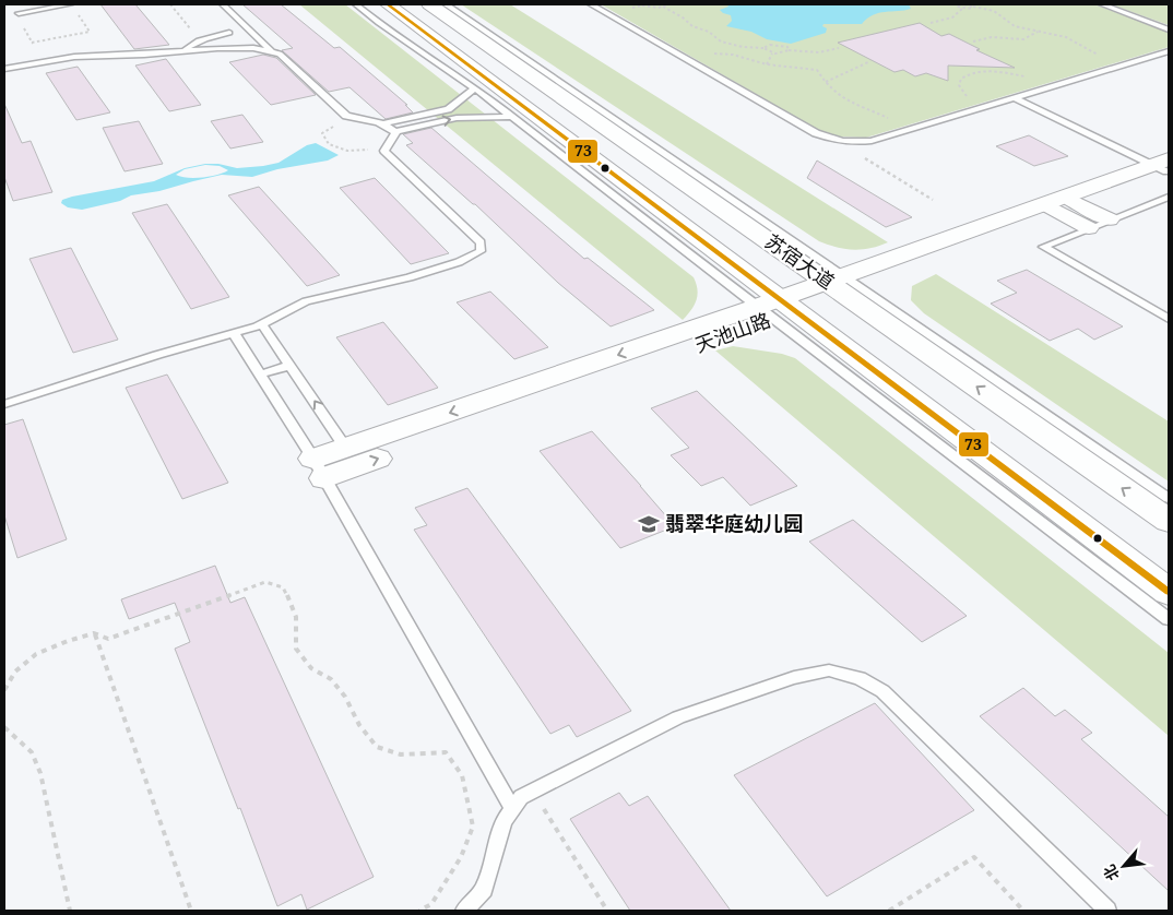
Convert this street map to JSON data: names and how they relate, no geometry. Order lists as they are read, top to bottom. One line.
{"streets":{"main road":["苏宿大道","天池山路"]},"crossings":[["苏宿大道","天池山路"]],"places":{"school or university":["翡翠华庭幼儿园"]},"lines":["transit line 73"],"north":"bottom left"}
